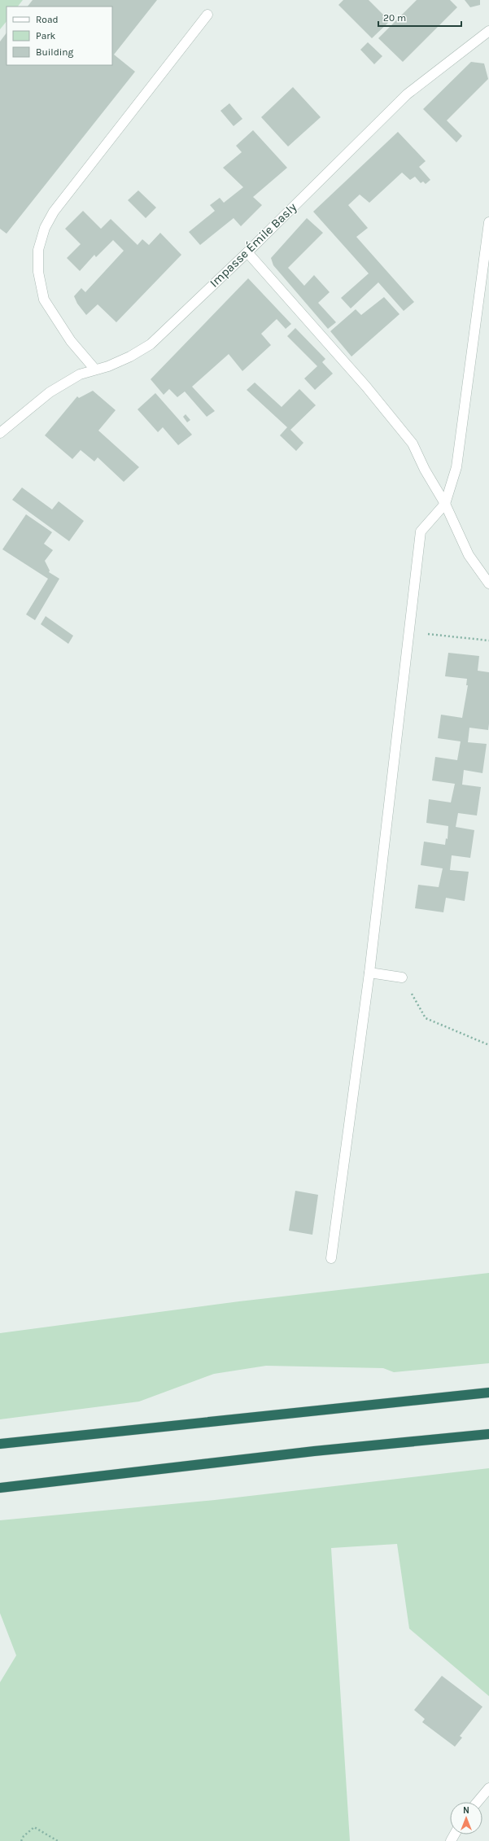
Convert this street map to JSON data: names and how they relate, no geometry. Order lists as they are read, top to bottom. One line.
{"streets":{"street":["Impasse Émile Basly"]},"legend":["Road","Park","Building"],"scale_bar":"20 m","north":"top"}
